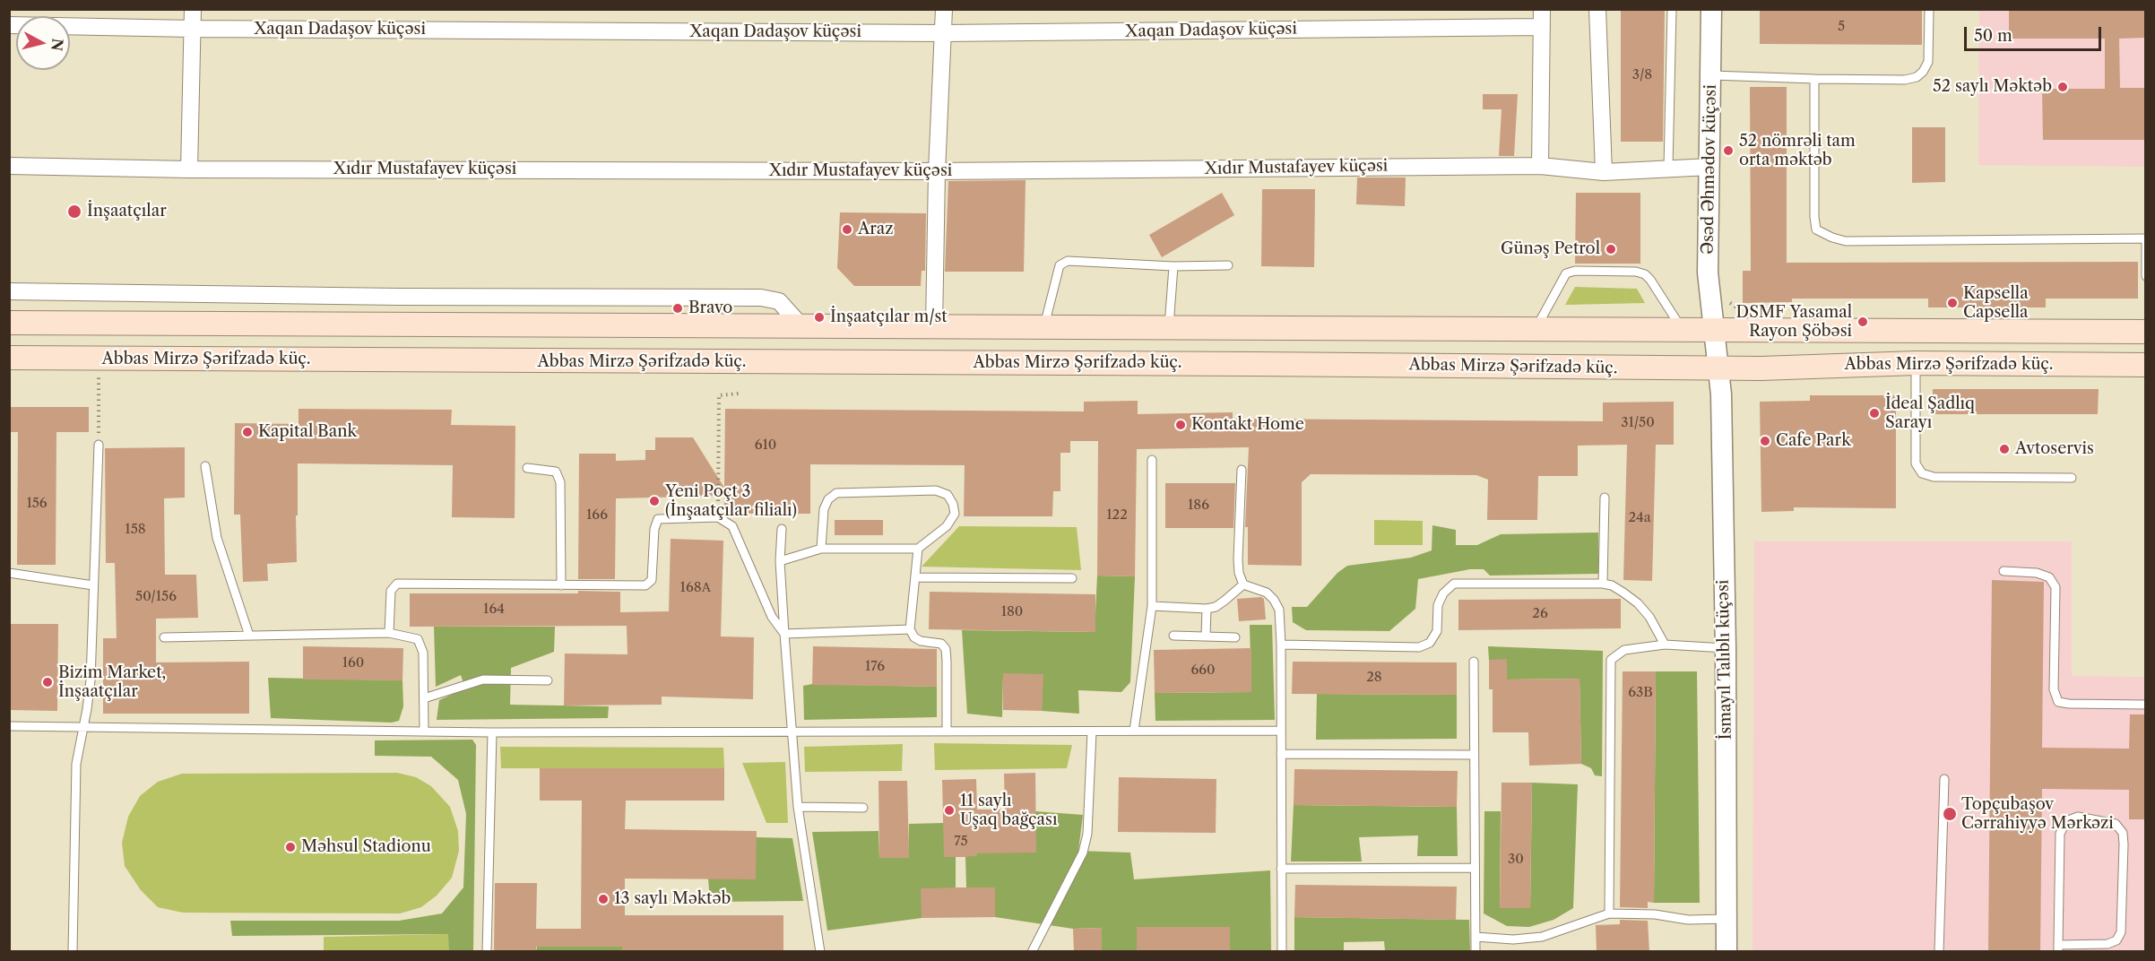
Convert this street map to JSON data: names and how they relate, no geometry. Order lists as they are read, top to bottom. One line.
{"streets":{"main road":["Abbas Mirzə Şərifzadə küç."],"street":["Xaqan Dadaşov küçəsi","Xıdır Mustafayev küçəsi","Əsəd Əhmədov küçəsi","İsmayıl Talıblı küçəsi"]},"crossings":[["Xıdır Mustafayev küçəsi","Əsəd Əhmədov küçəsi"],["Əsəd Əhmədov küçəsi","Abbas Mirzə Şərifzadə küç."],["Əsəd Əhmədov küçəsi","İsmayıl Talıblı küçəsi"],["Abbas Mirzə Şərifzadə küç.","İsmayıl Talıblı küçəsi"]],"places":["52 saylı Məktəb","52 nömrəli tam orta məktəb","İnşaatçılar","Araz","Günəş Petrol","Kapsella Capsella","Bravo","İnşaatçılar m/st","DSMF Yasamal Rayon Şöbəsi","İdeal Şadlıq Sarayı","Kontakt Home","Kapital Bank","Cafe Park","Avtoservis","Yeni Poçt 3 (İnşaatçılar filialı)","Bizim Market, İnşaatçılar","11 saylı Uşaq bağçası","Topçubaşov Cərrahiyyə Mərkəzi","Məhsul Stadionu","13 saylı Məktəb"],"house_numbers":["5","3/8","31/50","610","156","186","166","122","24a","158","168А","50/156","164","180","26","160","176","660","28","63B","75","30"],"scale_bar":"50 m","north":"right"}
